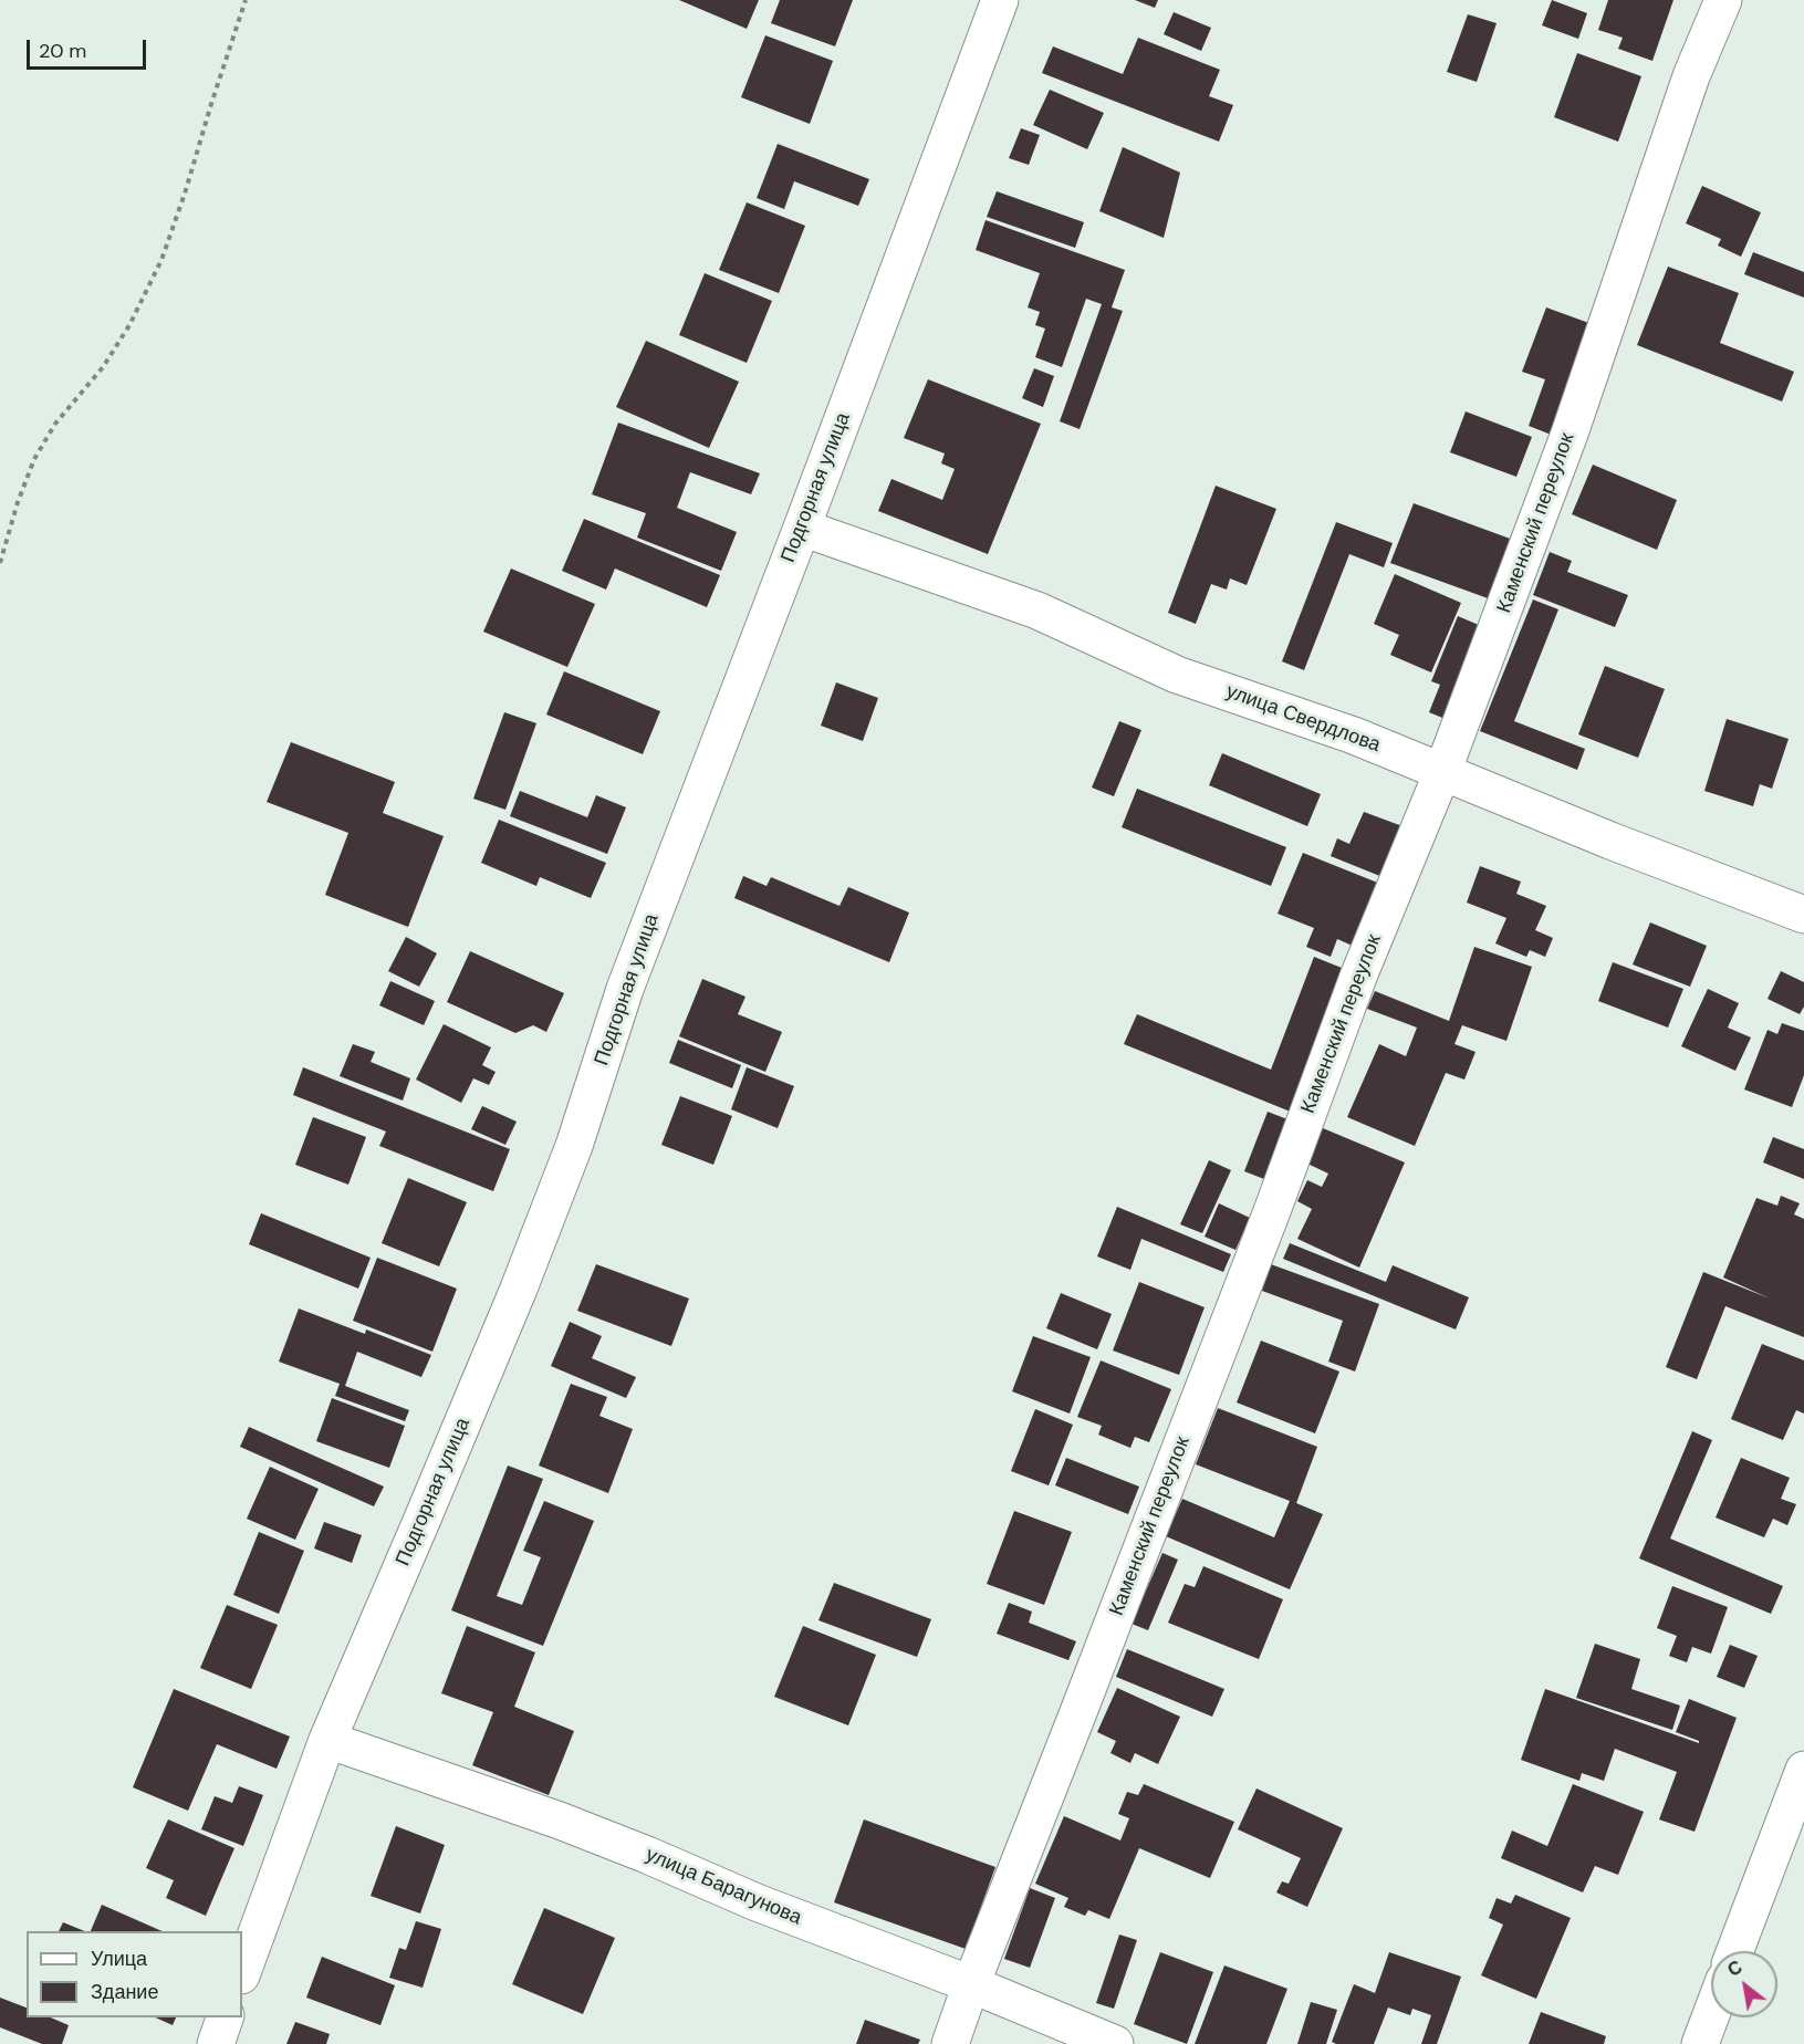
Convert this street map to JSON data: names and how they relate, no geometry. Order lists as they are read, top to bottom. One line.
{"streets":{"street":["Подгорная улица","Каменский переулок","улица Свердлова","улица Барагунова"]},"crossings":[["Подгорная улица","улица Свердлова"],["Подгорная улица","улица Барагунова"],["Каменский переулок","улица Свердлова"],["Каменский переулок","улица Барагунова"]],"legend":["Улица","Здание"],"scale_bar":"20 m","north":"top left"}
